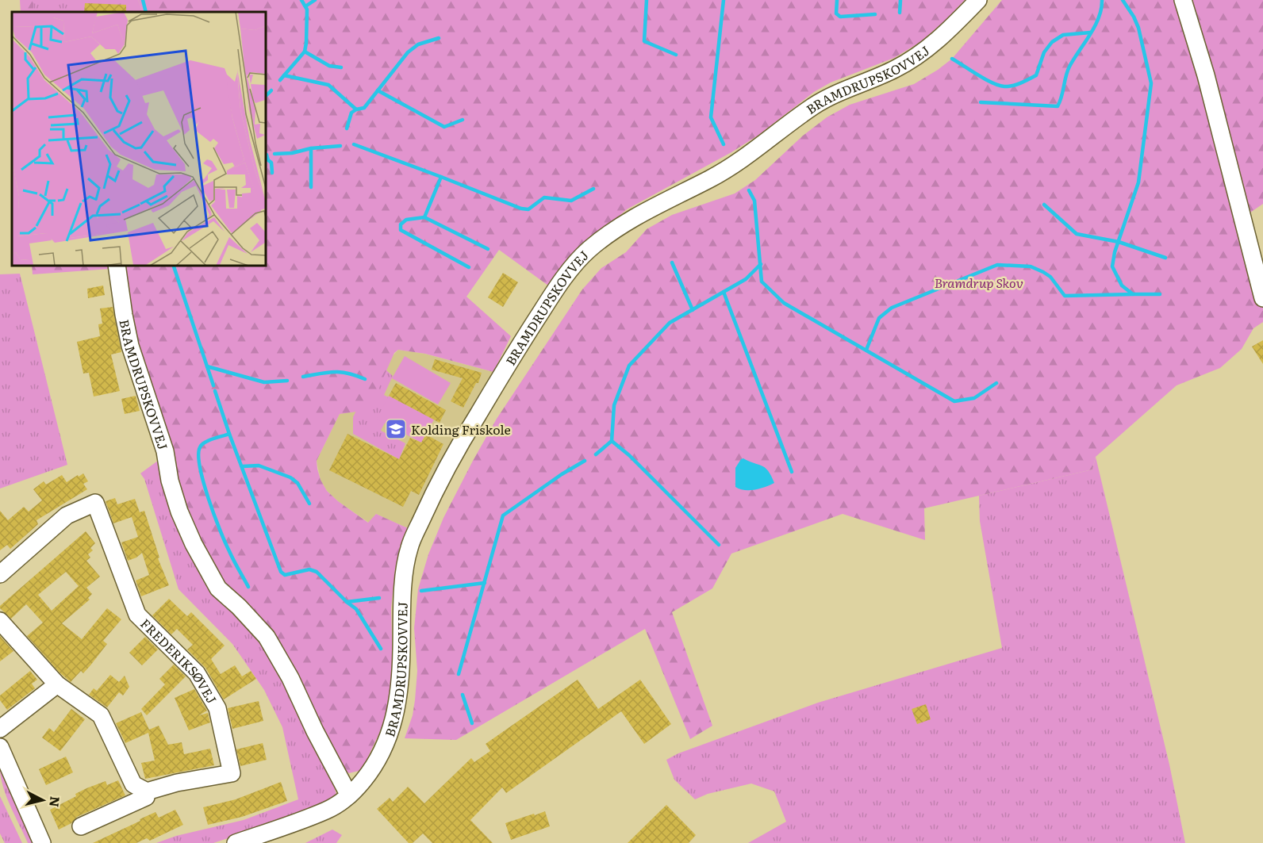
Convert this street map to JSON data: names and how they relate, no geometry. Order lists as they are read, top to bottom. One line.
{"streets":{"street":["BRAMDRUPSKOVVEJ","FREDERIKSØVEJ"]},"parks":["Bramdrup Skov"],"places":{"school or university":["Kolding Friskole"]},"north":"right"}
